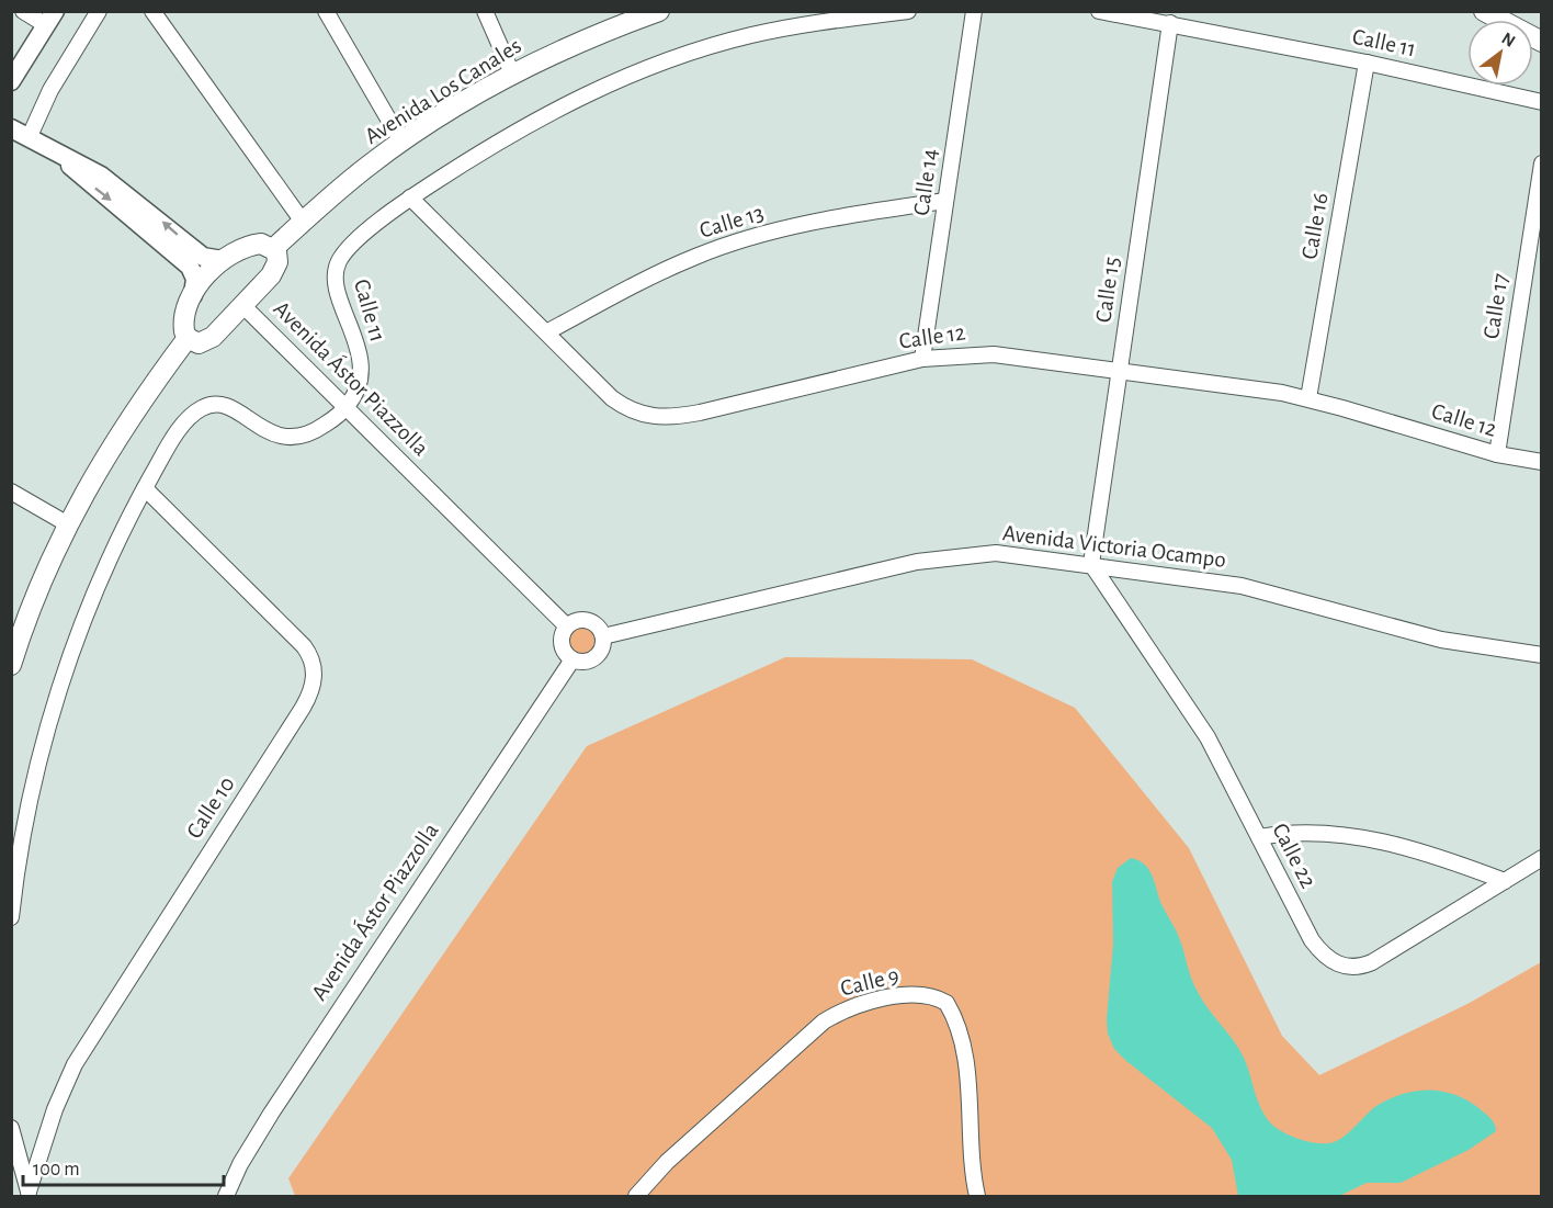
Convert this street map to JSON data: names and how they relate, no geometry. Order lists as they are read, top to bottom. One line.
{"streets":{"main road":["Avenida Los Canales"],"street":["Calle 11","Calle 14","Calle 13","Calle 16","Calle 15","Calle 17","Calle 12","Avenida Ástor Piazzolla","Avenida Victoria Ocampo","Calle 10","Calle 22","Calle 9"]},"crossings":[["Calle 11","Calle 16"],["Calle 11","Calle 15"],["Calle 11","Calle 12"],["Calle 11","Avenida Ástor Piazzolla"],["Calle 14","Calle 13"],["Calle 14","Calle 12"],["Calle 13","Calle 12"],["Calle 16","Calle 12"],["Calle 15","Calle 12"],["Calle 15","Avenida Victoria Ocampo"],["Calle 15","Calle 22"],["Calle 17","Calle 12"],["Avenida Ástor Piazzolla","Avenida Victoria Ocampo"],["Avenida Victoria Ocampo","Calle 22"]],"scale_bar":"100 m","north":"top right"}
